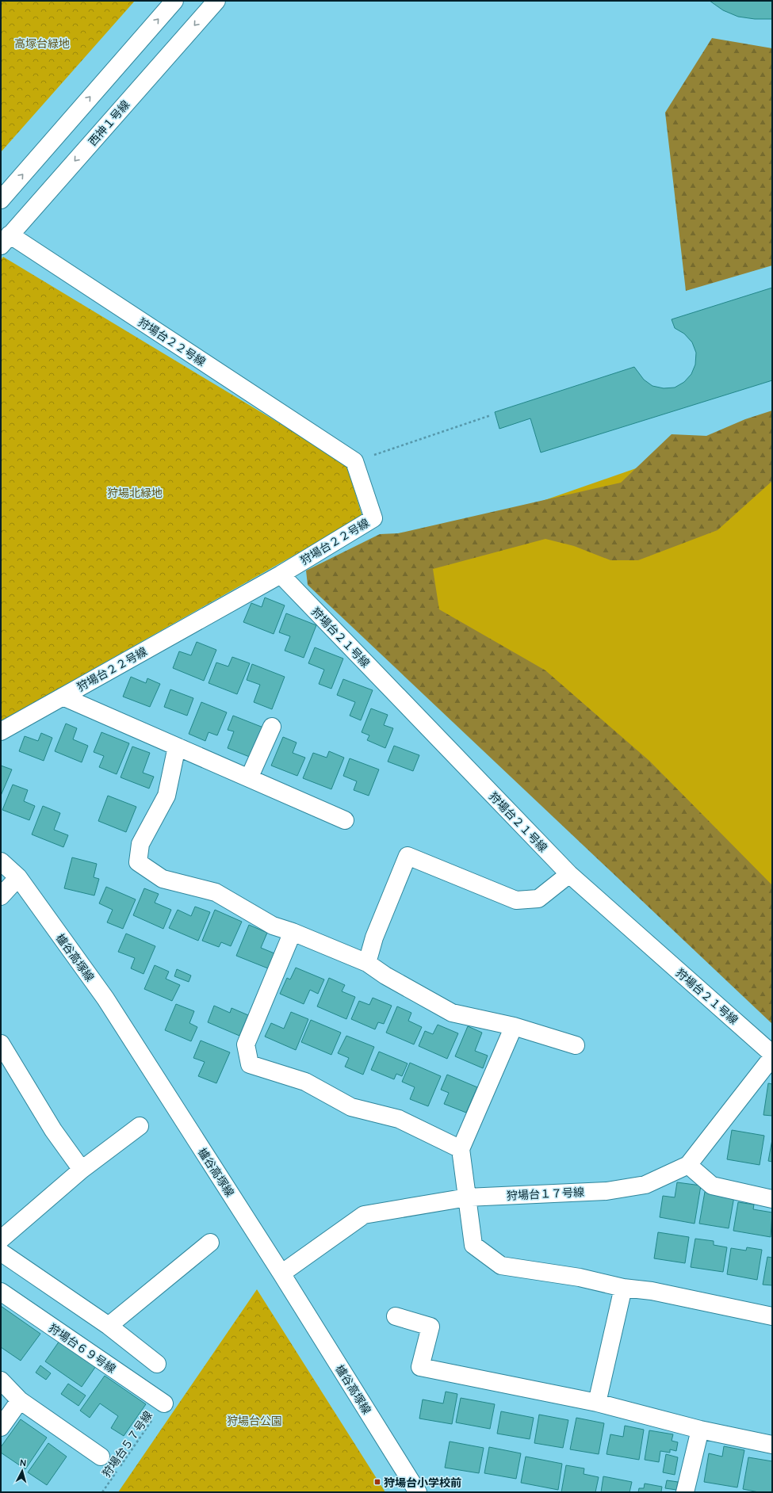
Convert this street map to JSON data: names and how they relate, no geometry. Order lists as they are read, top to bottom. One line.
{"streets":{"street":["西神１号線","狩場台２２号線","狩場台２１号線","櫨谷高塚線","狩場台１７号線","狩場台６９号線"],"path":["狩場台５７号線"]},"crossings":[["西神１号線","狩場台２２号線"],["狩場台２２号線","狩場台２１号線"],["櫨谷高塚線","狩場台１７号線"],["狩場台６９号線","狩場台５７号線"]],"parks":["高塚台緑地","狩場北緑地","狩場台公園"],"places":{"transit":["狩場台小学校前"]},"north":"top"}
